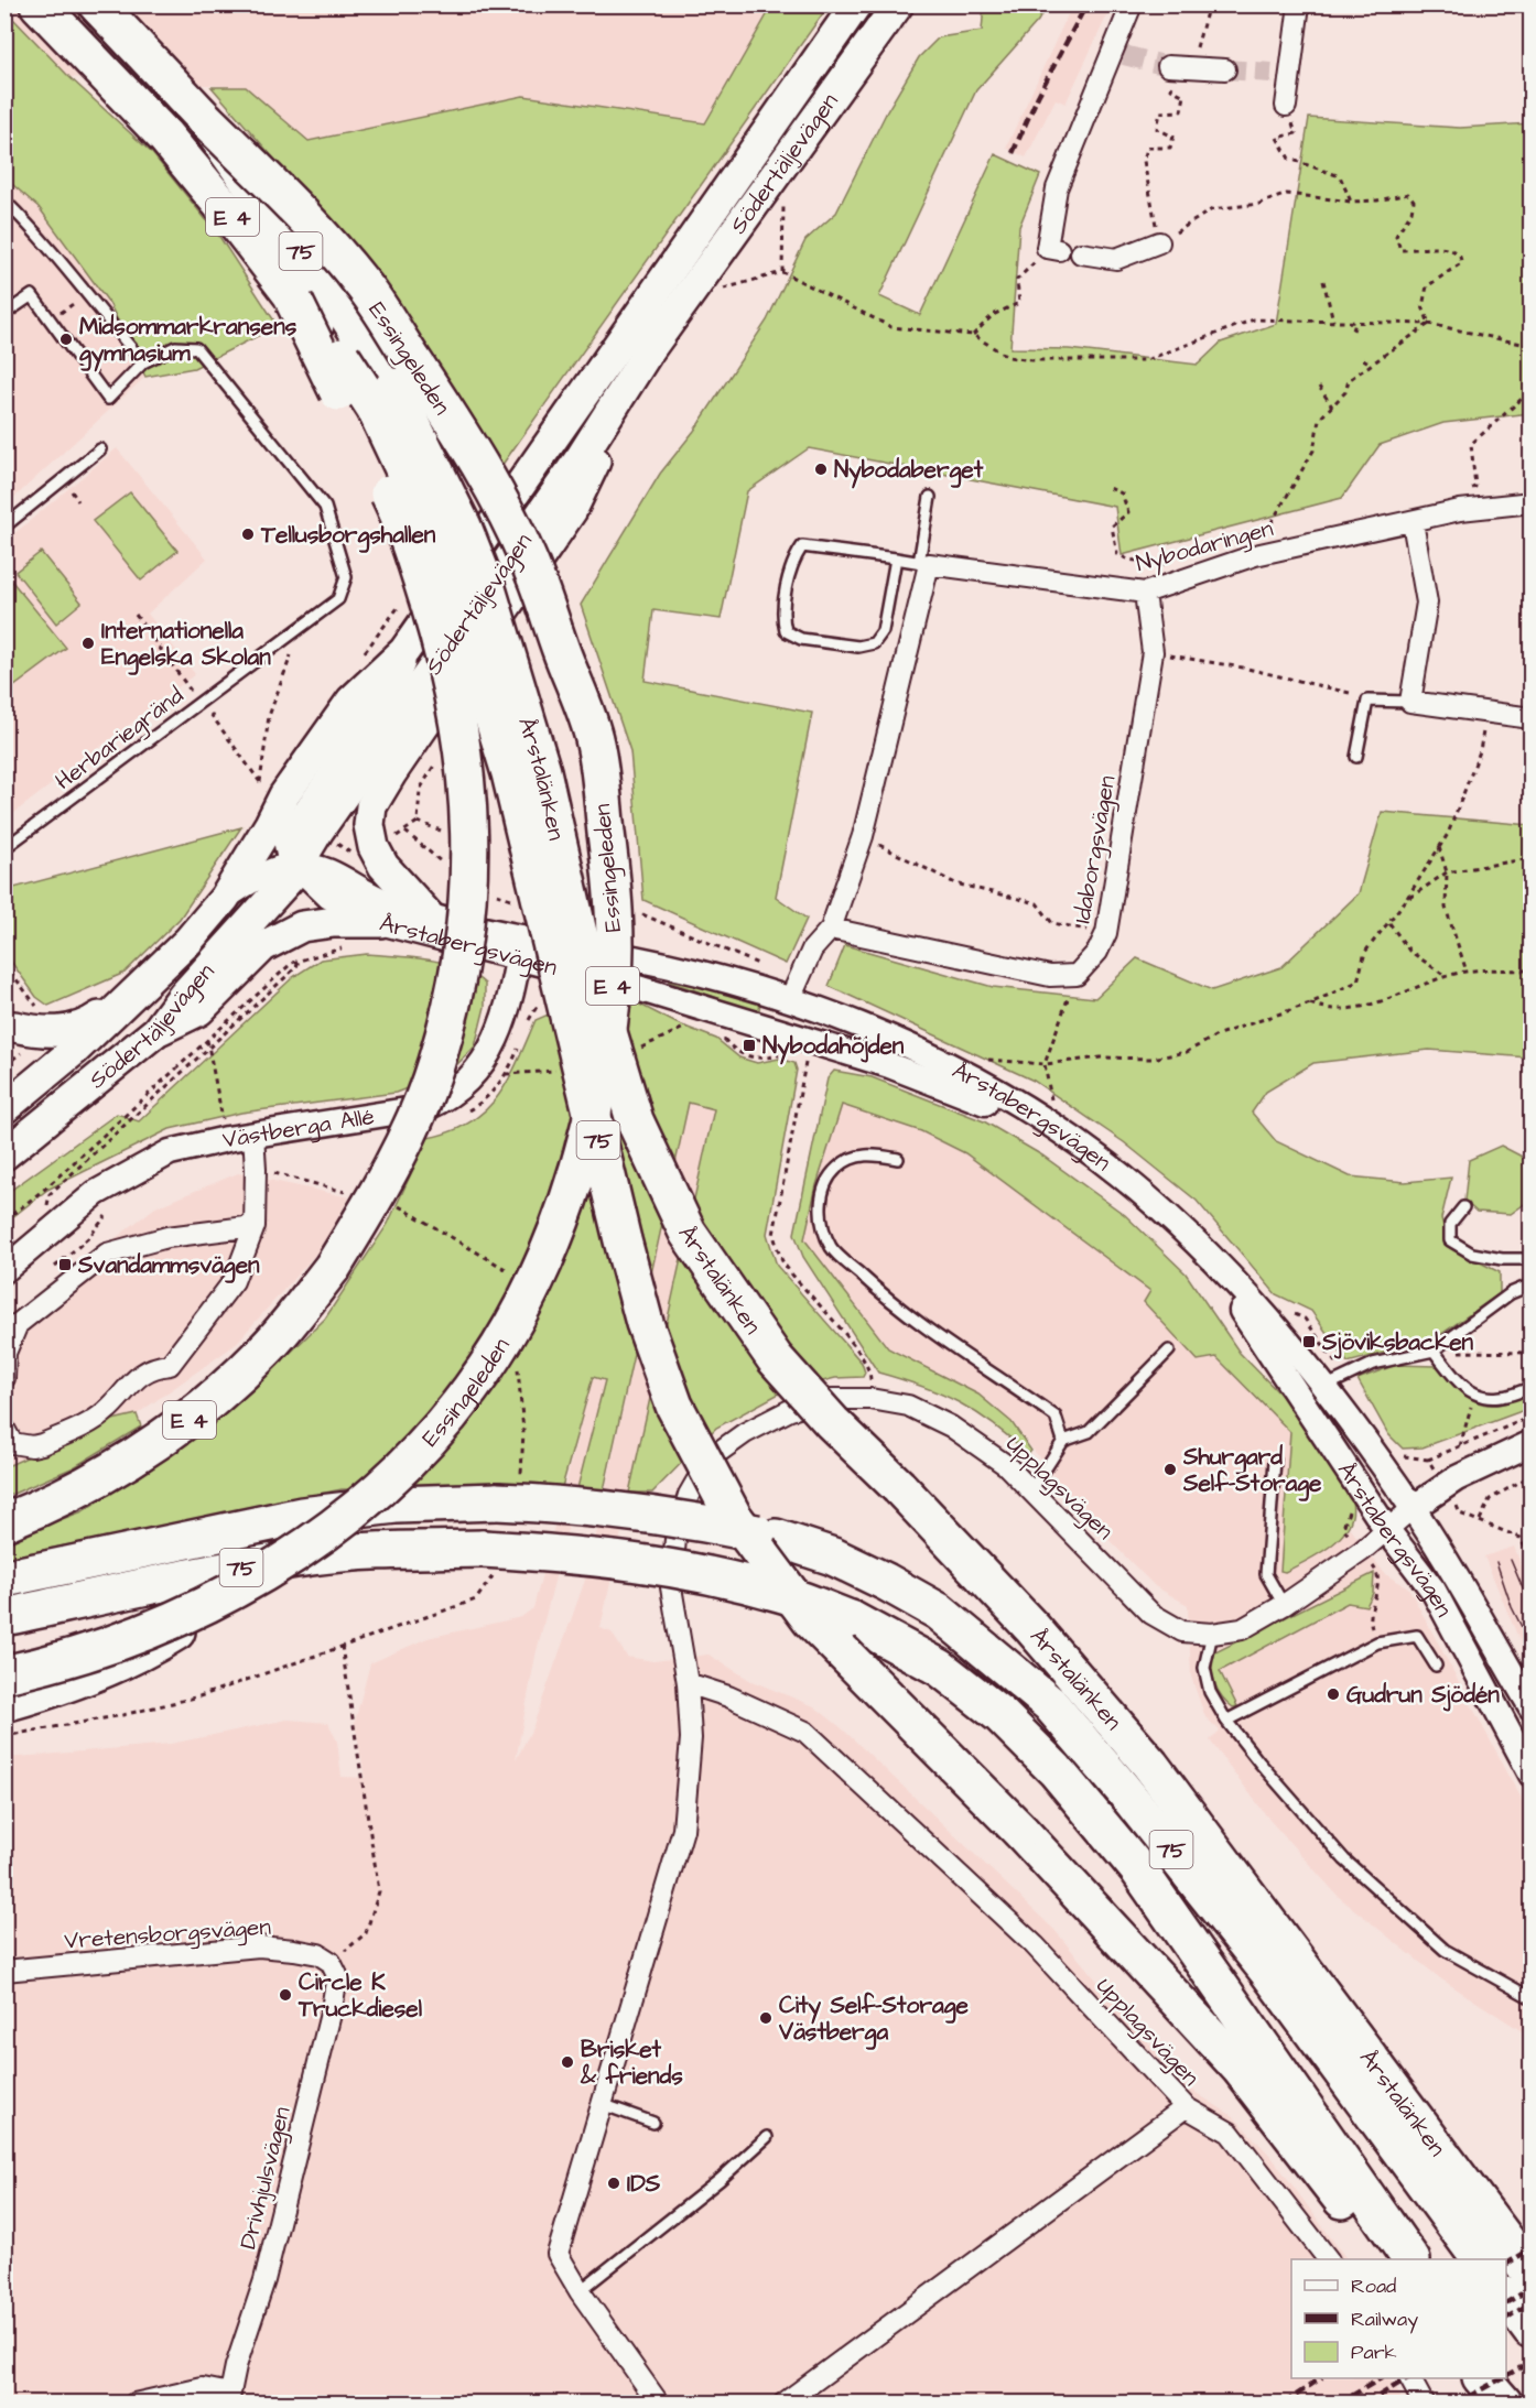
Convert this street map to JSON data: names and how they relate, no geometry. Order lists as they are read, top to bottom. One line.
{"streets":{"highway":["E 4","75","Essingeleden","Årstalänken"],"main road":["Södertäljevägen"],"street":["Nybodaringen","Idaborgsvägen","Årstabergsvägen","Västberga Allé","Upplagsvägen","Vretensborgsvägen","Drivhjulsvägen"],"lane":["Herbariegränd"]},"crossings":[["Södertäljevägen","Årstabergsvägen"],["E 4","Årstalänken"],["Essingeleden","Årstalänken"],["Nybodaringen","Idaborgsvägen"],["Årstabergsvägen","Västberga Allé"],["Årstabergsvägen","Upplagsvägen"],["Vretensborgsvägen","Drivhjulsvägen"]],"places":{"other":["Midsommarkransens gymnasium","Nybodaberget","Tellusborgshallen","Internationella Engelska Skolan","Shurgard Self-Storage","Gudrun Sjödén","Circle K Truckdiesel","City Self-Storage Västberga","Brisket & friends","IDS"],"transit":["Nybodahöjden","Svandammsvägen","Sjöviksbacken"]},"legend":["Road","Railway","Park"]}
